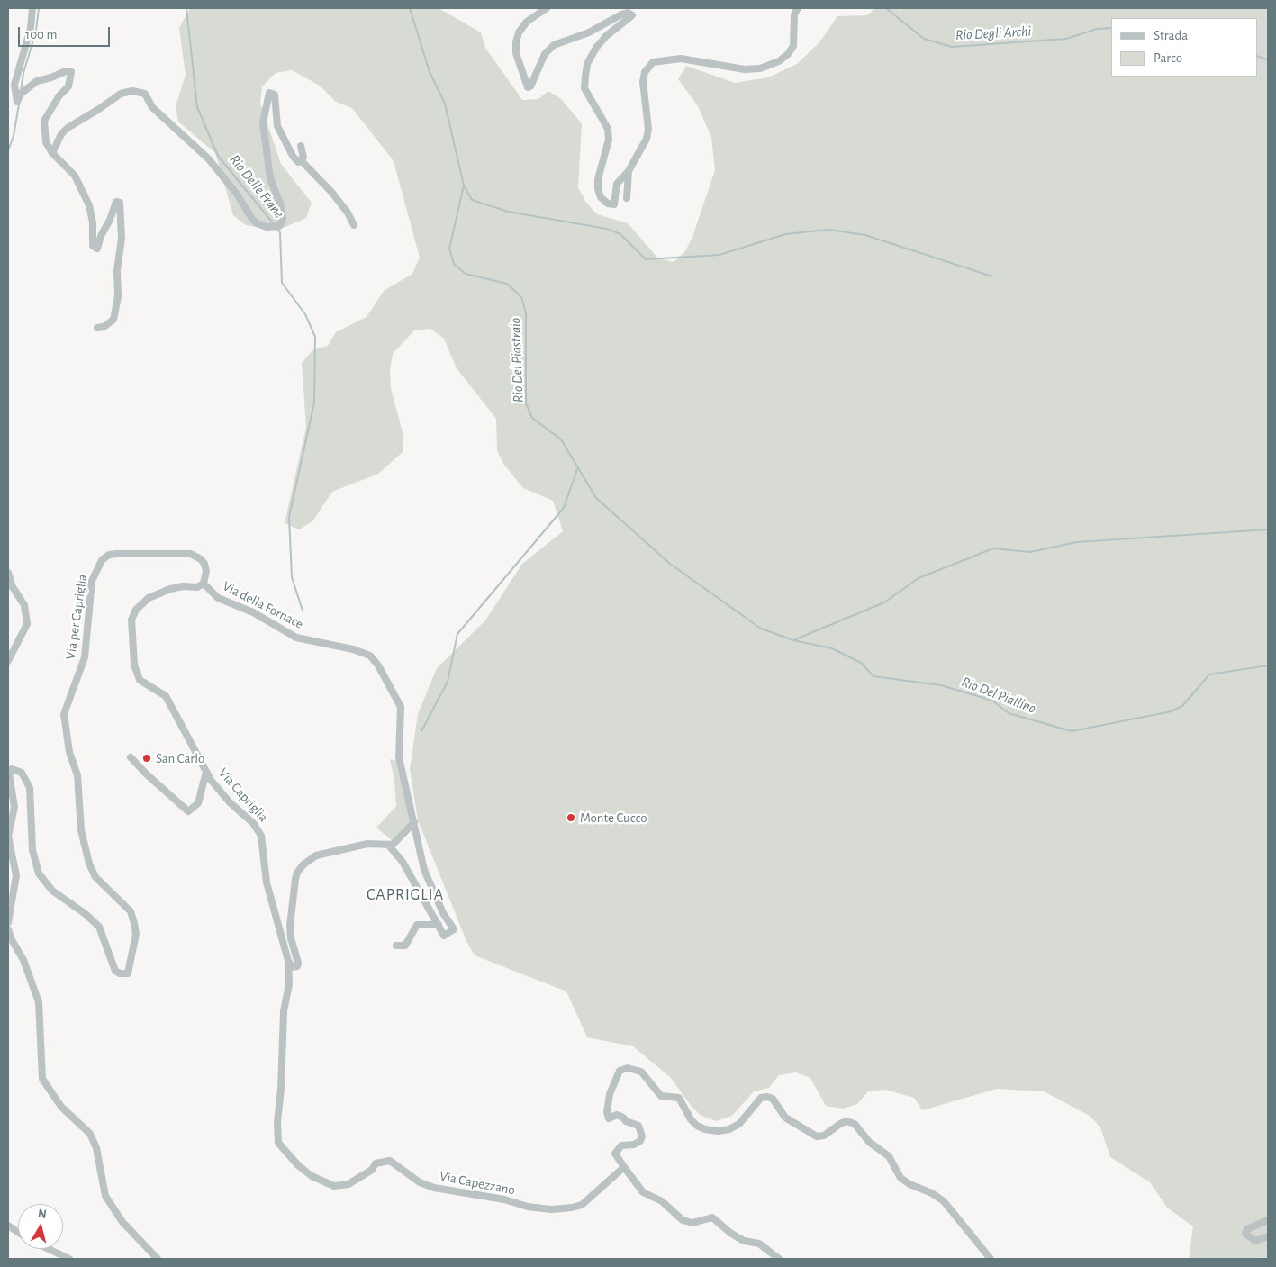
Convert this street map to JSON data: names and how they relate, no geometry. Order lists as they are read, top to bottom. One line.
{"streets":{"street":["Via della Fornace","Via per Capriglia","Via Capriglia","Via Capezzano"]},"crossings":[["Via della Fornace","Via per Capriglia"],["Via della Fornace","Via Capriglia"],["Via per Capriglia","Via Capriglia"],["Via Capriglia","Via Capezzano"]],"districts":["CAPRIGLIA"],"water":["Rio Degli Archi","Rio Delle Frane","Rio Del Piastraio","Rio Del Piallino"],"places":["San Carlo","Monte Cucco"],"legend":["Strada","Parco"],"scale_bar":"100 m","north":"top"}
